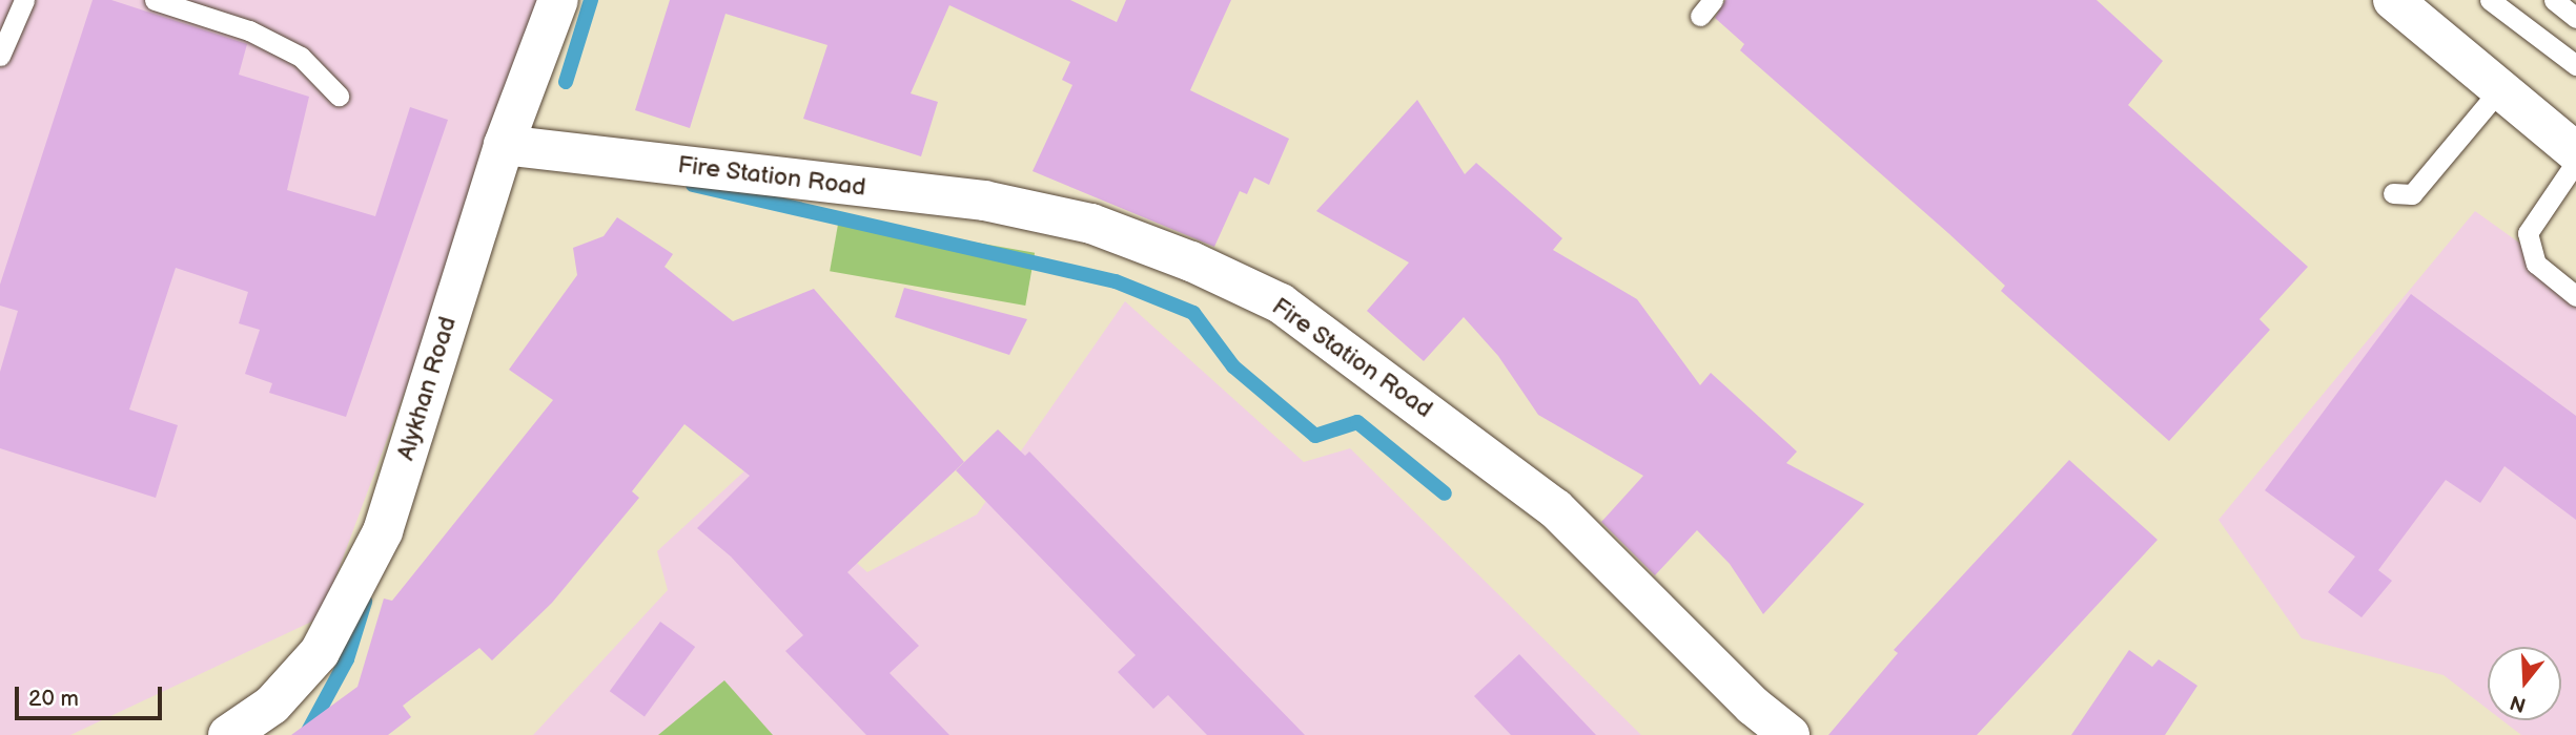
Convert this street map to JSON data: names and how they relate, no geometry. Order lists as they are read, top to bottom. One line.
{"streets":{"main road":["Fire Station Road","Alykhan Road"]},"crossings":[["Fire Station Road","Alykhan Road"]],"scale_bar":"20 m","north":"bottom"}
